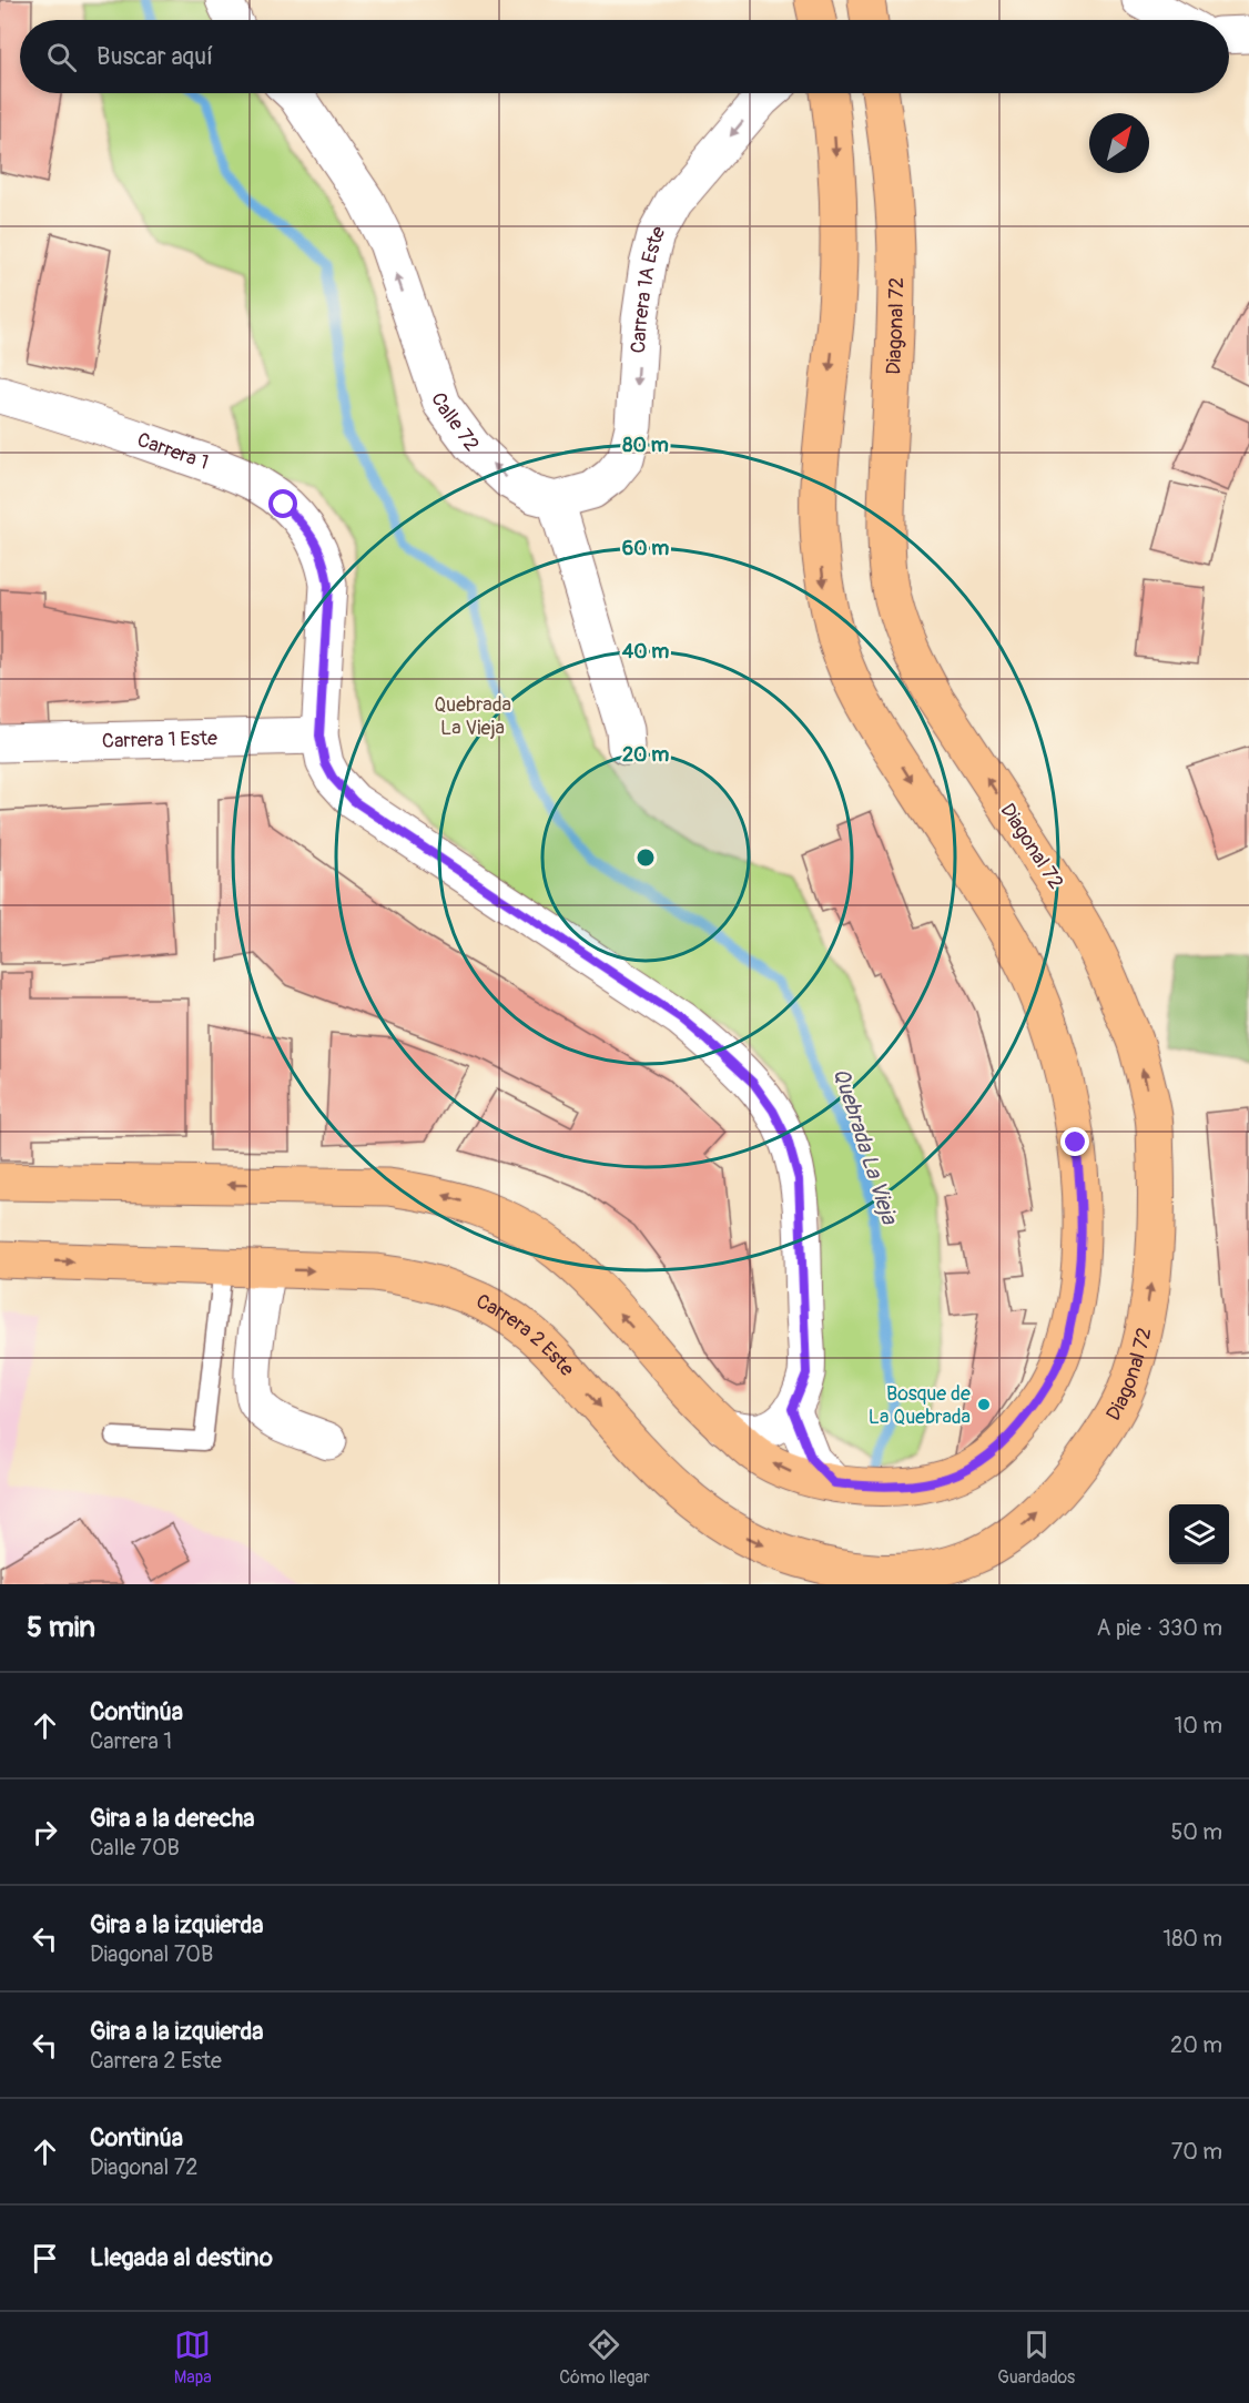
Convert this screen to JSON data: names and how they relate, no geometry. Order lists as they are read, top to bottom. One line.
{"streets":{"main road":["Diagonal 72","Carrera 2 Este"],"street":["Carrera 1A Este","Calle 72","Carrera 1","Carrera 1 Este"]},"crossings":[["Carrera 1A Este","Calle 72"],["Diagonal 72","Carrera 2 Este"],["Carrera 1","Carrera 1 Este"]],"one_way":["Carrera 1A Este","Diagonal 72","Calle 72"],"water":["Quebrada La Vieja"],"parks":["Quebrada La Vieja"],"places":["Bosque de La Quebrada"],"north":"top right","page":{"search":"Buscar aquí","heading":["5 min","A pie · 330 m"],"list":[["Continúa","Carrera 1","10 m"],["Gira a la derecha","Calle 70B","50 m"],["Gira a la izquierda","Diagonal 70B","180 m"],["Gira a la izquierda","Carrera 2 Este","20 m"],["Continúa","Diagonal 72","70 m"],"Llegada al destino"],"nav":["Mapa","Cómo llegar","Guardados"]},"rings":["80 m","60 m","40 m","20 m"]}
